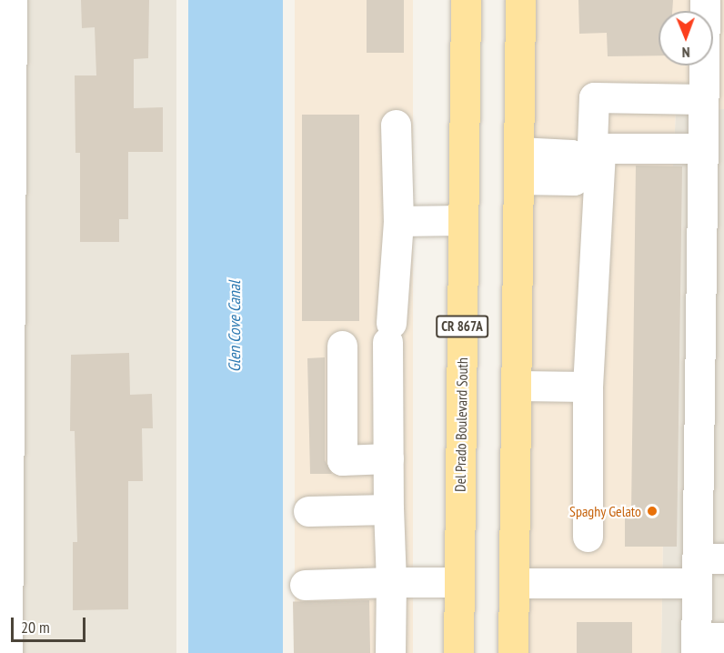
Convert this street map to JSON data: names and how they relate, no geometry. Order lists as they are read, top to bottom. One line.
{"streets":{"main road":["CR 867A","Del Prado Boulevard South"]},"water":["Glen Cove Canal"],"places":["Spaghy Gelato"],"scale_bar":"20 m","north":"bottom"}
